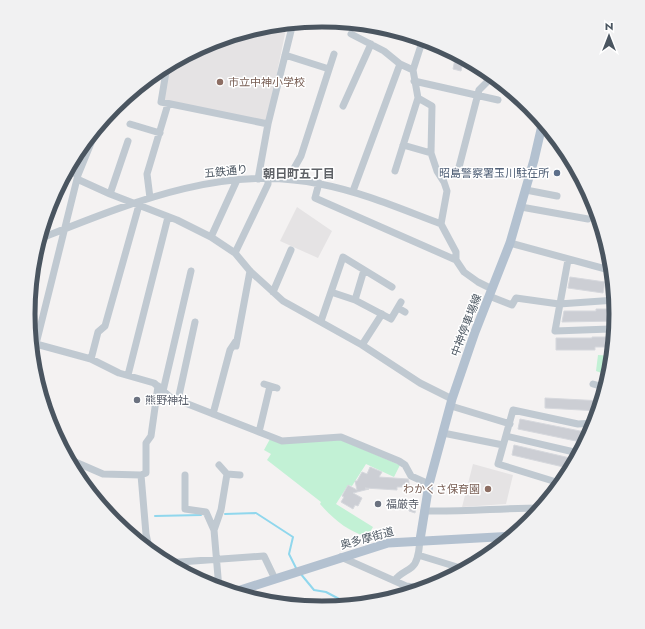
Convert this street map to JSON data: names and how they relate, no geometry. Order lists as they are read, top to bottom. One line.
{"streets":{"main road":["中神停車場線","奥多摩街道"],"street":["五鉄通り"]},"crossings":[["中神停車場線","奥多摩街道"]],"districts":["朝日町五丁目"],"places":["市立中神小学校","昭島警察署玉川駐在所","熊野神社","わかくさ保育園","福厳寺"],"north":"top"}
